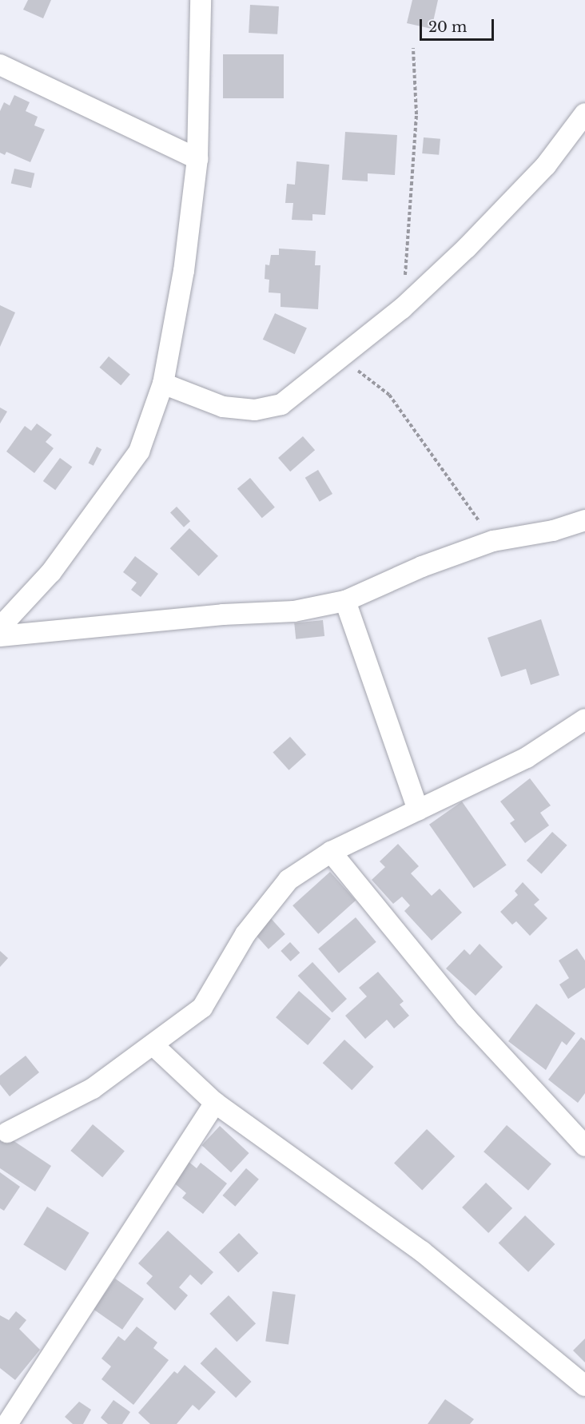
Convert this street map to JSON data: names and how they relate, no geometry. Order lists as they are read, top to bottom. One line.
{"scale_bar":"20 m"}
